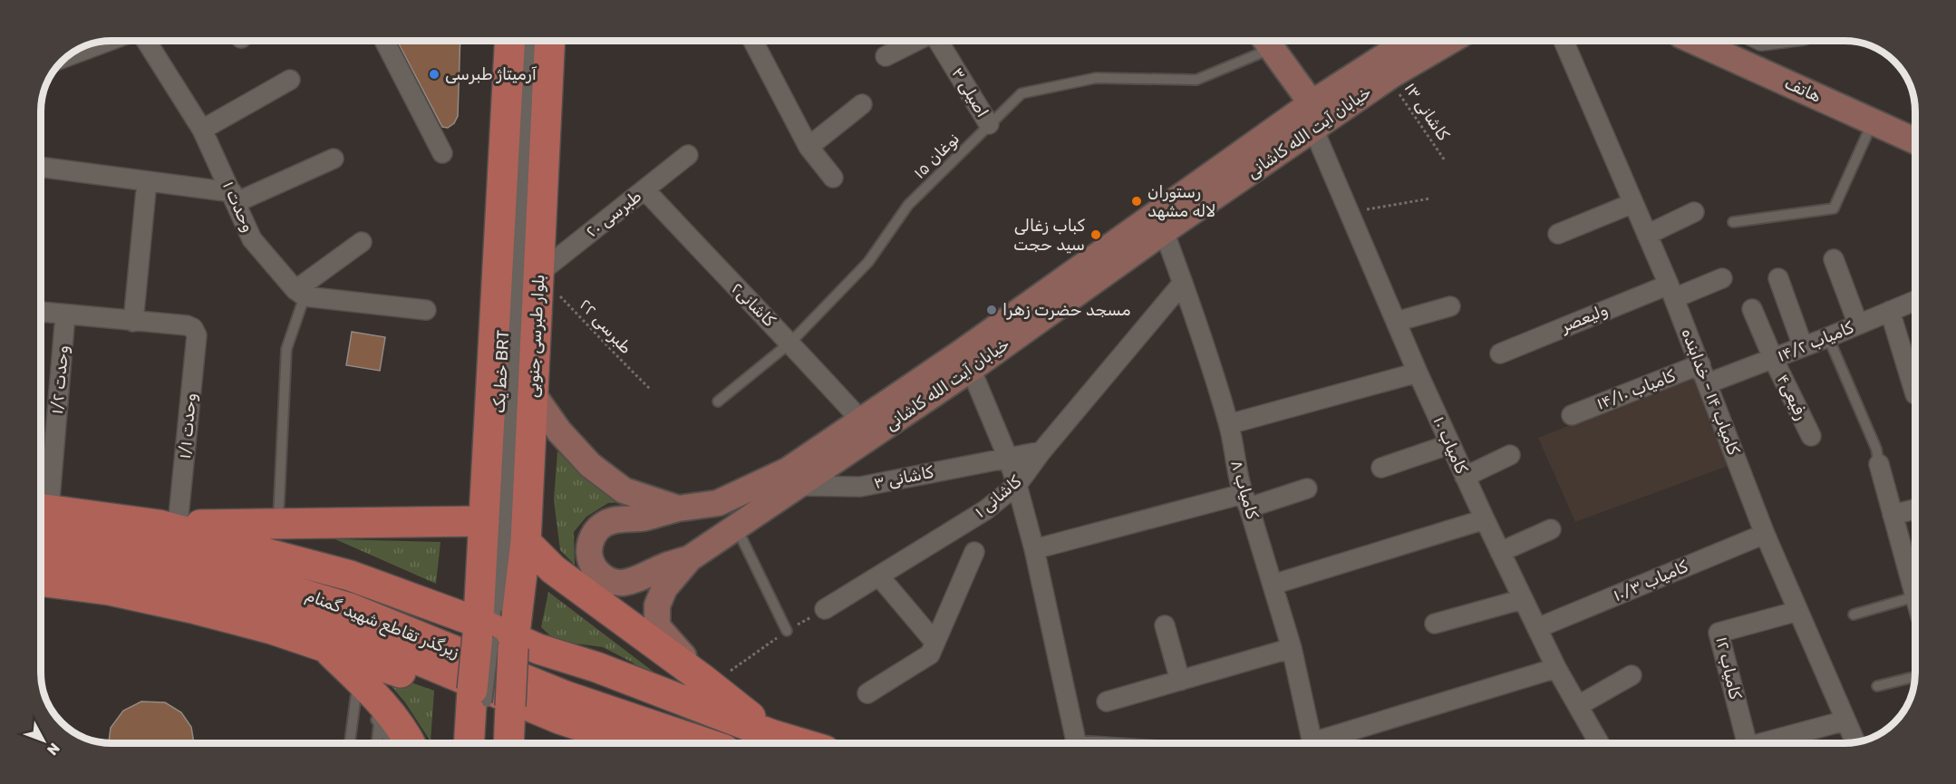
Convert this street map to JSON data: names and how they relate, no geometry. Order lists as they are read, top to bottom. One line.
{"streets":{"main road":["هاتف","خیابان آیت الله کاشانی","بلوار طبرسی جنوبی","زیرگذر تقاطع شهید گمنام"],"street":["اصیلی ۳","وحدت ۱","طبرسی ۲۰","کاشانی۲","ولیعصر","کامیاب ۱۴/۲","وحدت ۱/۲","کامیاب ۱۴/۱۰","کامیاب ۱۴ - خدابنده","رفیعی۴","وحدت ۱/۱","کامیاب ۱۰","کاشانی ۳","کامیاب ۸","کاشانی ۱","کامیاب ۱۰/۳","کامیاب ۱۲"],"lane":["نوغان ۱۵","خط یک BRT"],"path":["کاشانی ۱۳","طبرسی ۲۲"]},"crossings":[["اصیلی ۳","نوغان ۱۵"],["کاشانی ۱۳","خیابان آیت الله کاشانی"],["خیابان آیت الله کاشانی","کاشانی۲"],["خیابان آیت الله کاشانی","بلوار طبرسی جنوبی"],["خیابان آیت الله کاشانی","کامیاب ۱۰"],["خیابان آیت الله کاشانی","کاشانی ۳"],["خیابان آیت الله کاشانی","کامیاب ۸"],["نوغان ۱۵","کاشانی۲"],["طبرسی ۲۰","کاشانی۲"],["طبرسی ۲۰","طبرسی ۲۲"],["طبرسی ۲۰","بلوار طبرسی جنوبی"],["ولیعصر","کامیاب ۱۴ - خدابنده"],["طبرسی ۲۲","بلوار طبرسی جنوبی"],["بلوار طبرسی جنوبی","خط یک BRT"],["کامیاب ۱۴/۲","کامیاب ۱۴ - خدابنده"],["کامیاب ۱۴/۲","رفیعی۴"],["کامیاب ۱۴/۱۰","کامیاب ۱۴ - خدابنده"],["کامیاب ۱۴ - خدابنده","کامیاب ۱۰/۳"],["کامیاب ۱۴ - خدابنده","کامیاب ۱۲"],["کامیاب ۱۰","کامیاب ۱۰/۳"],["کاشانی ۳","کاشانی ۱"],["کامیاب ۸","کاشانی ۱"]],"places":["آرمیتاژ طبرسی","رستوران لاله مشهد","کباب زغالی سید حجت","مسجد حضرت زهرا"],"north":"bottom right"}
